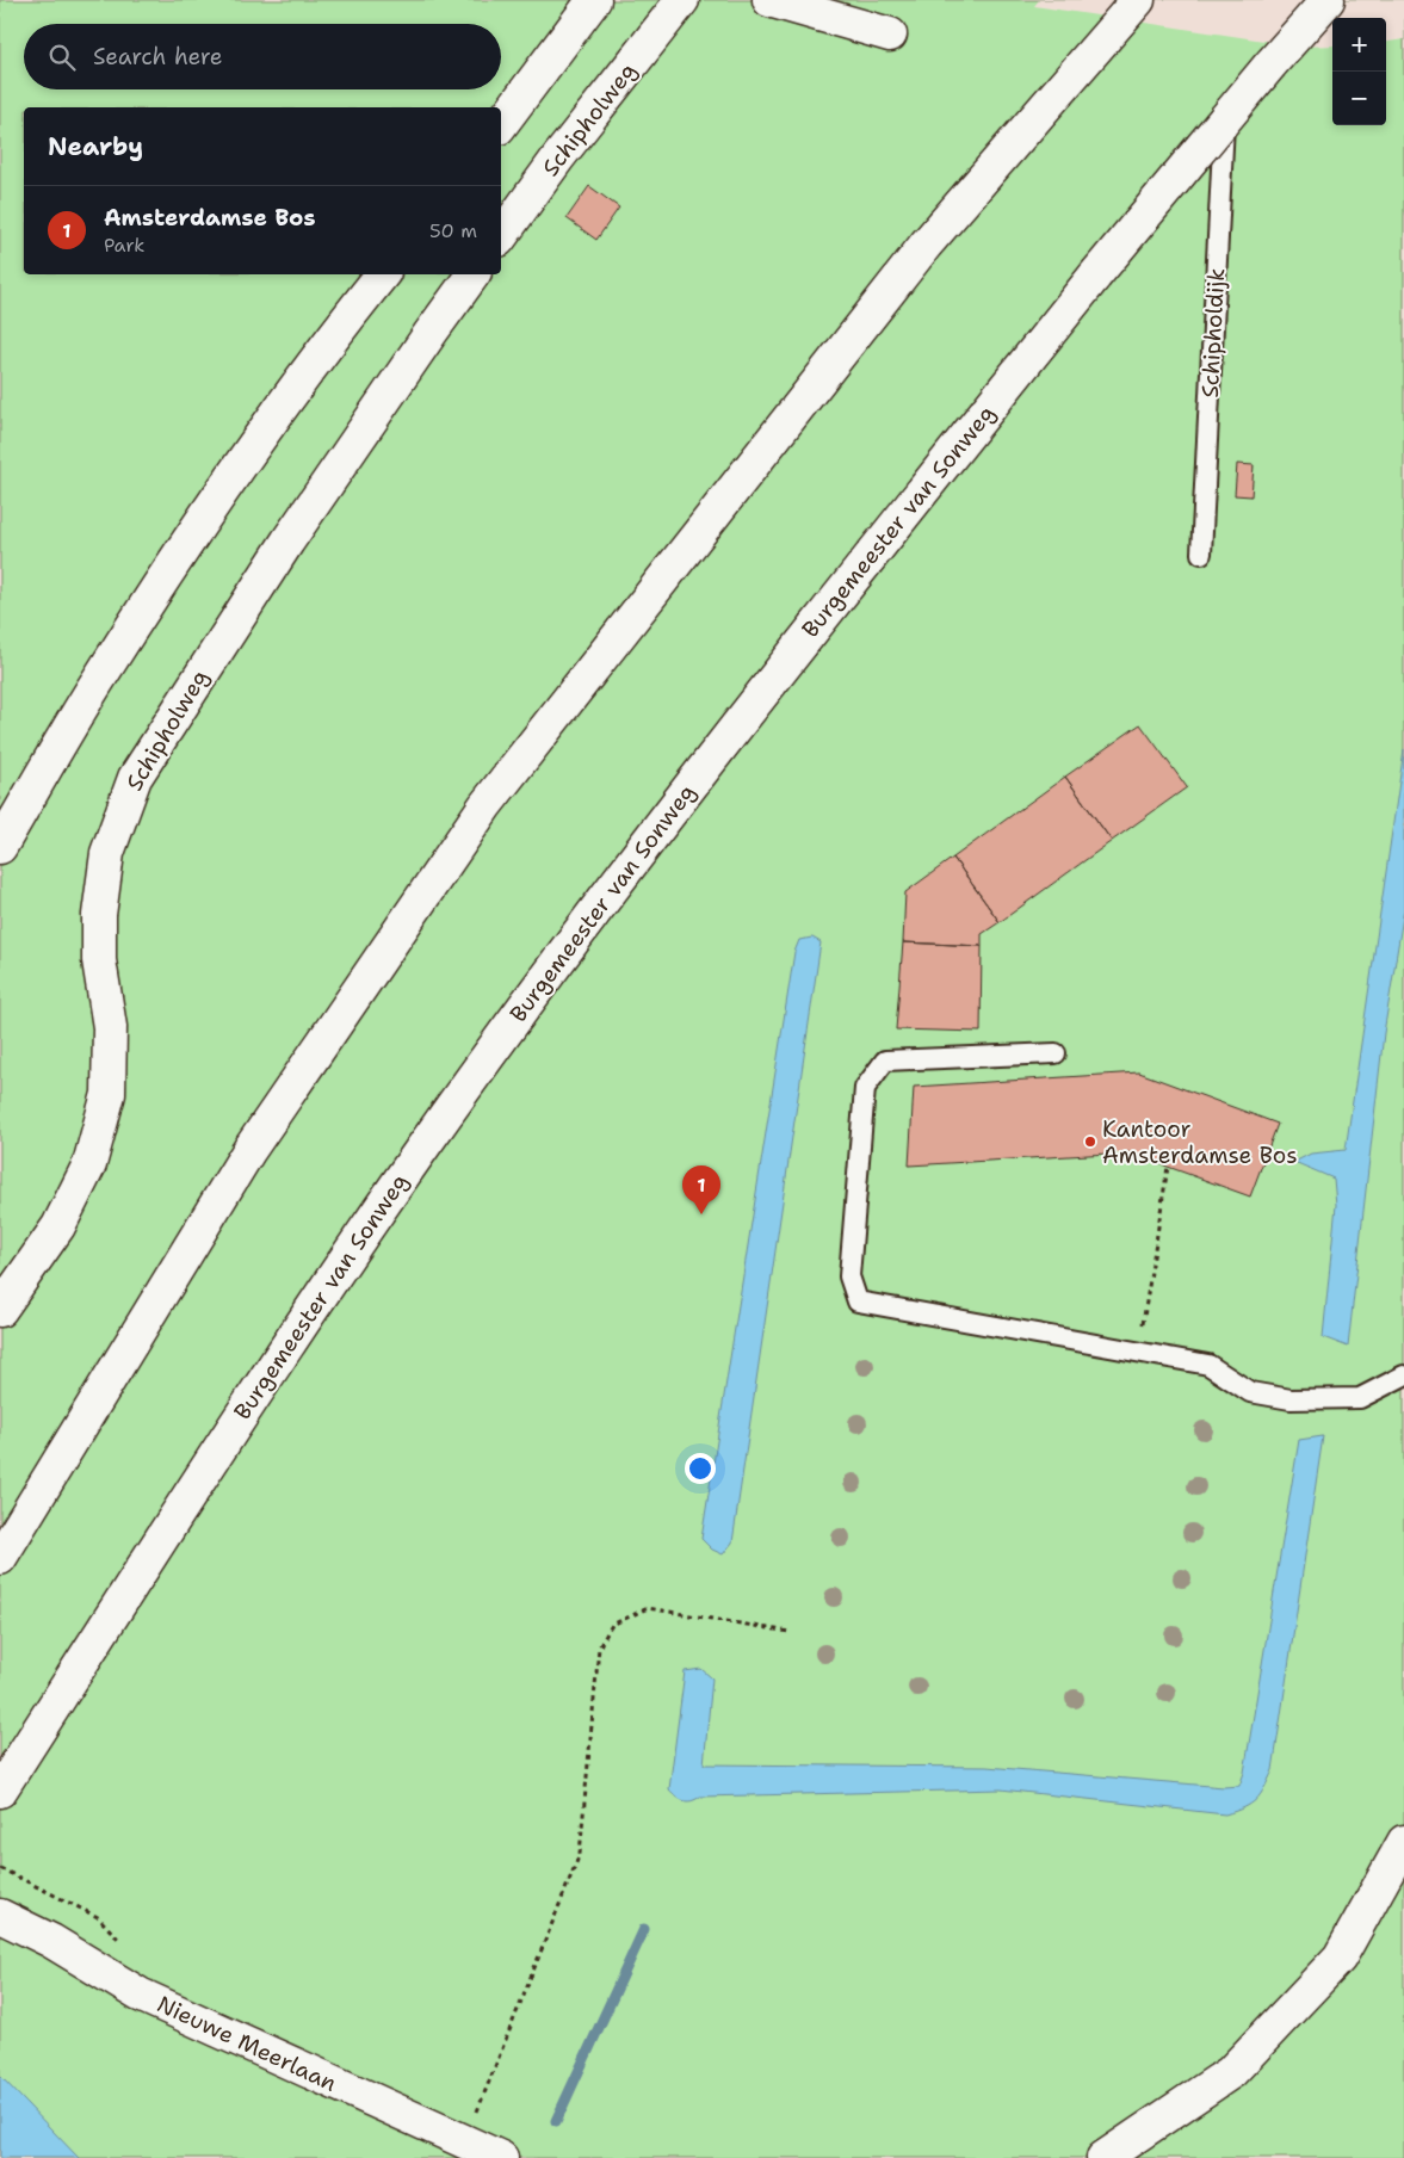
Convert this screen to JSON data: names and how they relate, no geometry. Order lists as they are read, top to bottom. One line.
{"streets":{"main road":["Schipholweg","Burgemeester van Sonweg","Nieuwe Meerlaan"],"lane":["Schipholdijk"]},"places":["Kantoor Amsterdamse Bos"],"page":{"map_buttons":["+","−"],"search":"Search here","heading":"Nearby","list":[{"mark":"1","name":"Amsterdamse Bos","note":"Park","value":"50 m"}],"pins":"1"}}
